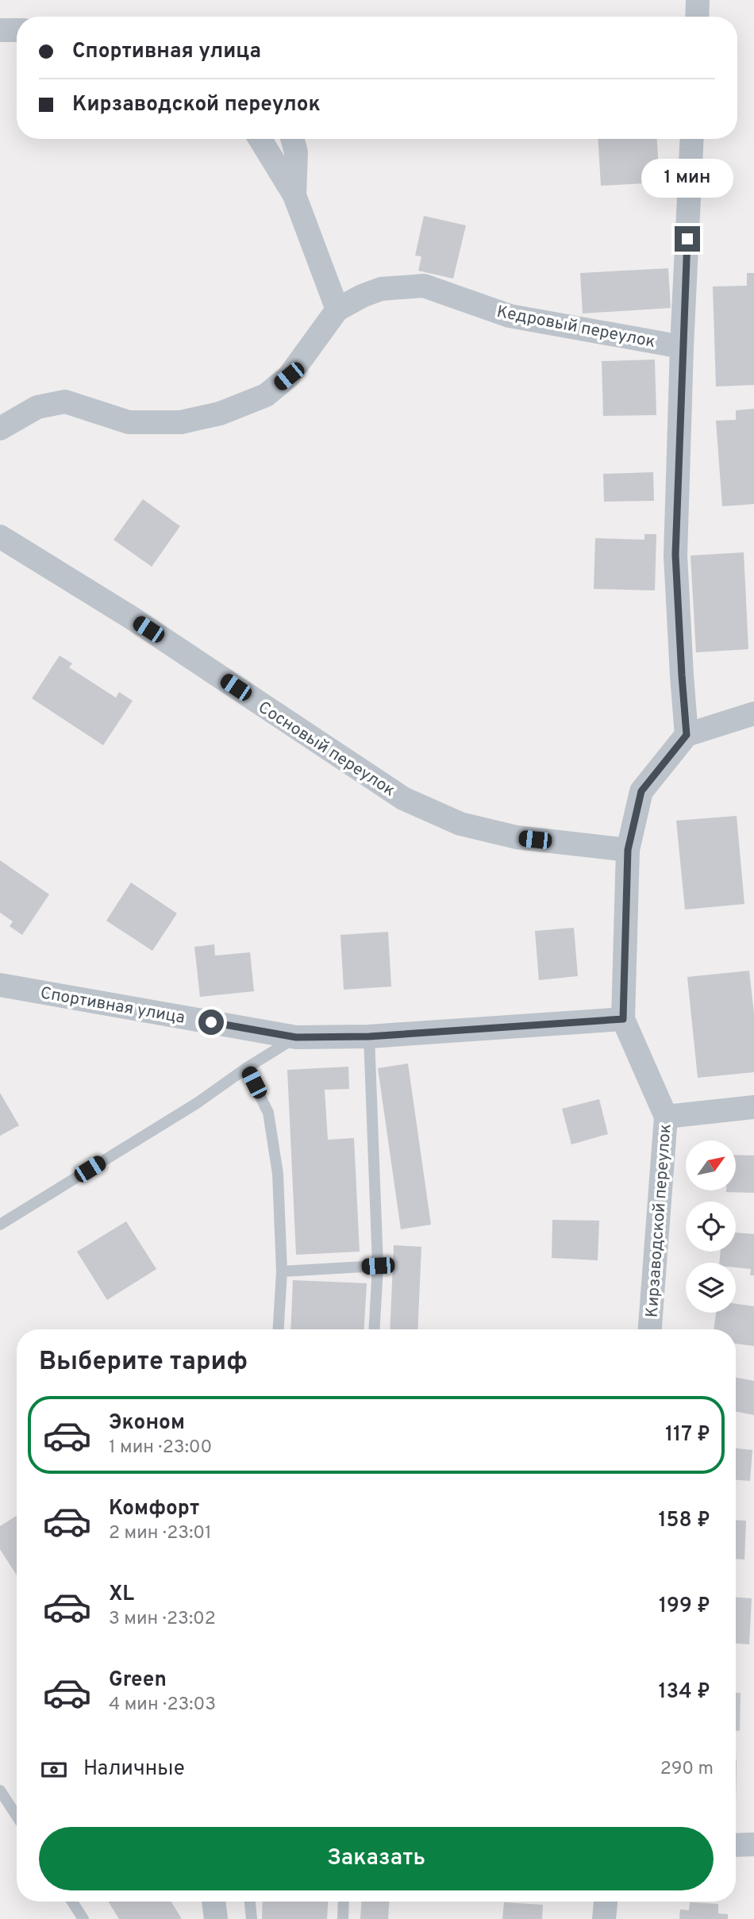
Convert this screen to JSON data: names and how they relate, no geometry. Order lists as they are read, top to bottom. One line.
{"streets":{"street":["Кедровый переулок","Сосновый переулок","Спортивная улица","Кирзаводской переулок"]},"crossings":[["Сосновый переулок","Кирзаводской переулок"],["Спортивная улица","Кирзаводской переулок"]],"north":"top right","page":{"banner":["Спортивная улица","Кирзаводской переулок"],"bubble":"1 мин","heading":"Выберите тариф","list":[{"name":"Эконом","note":"1 мин · 23:00","value":"117 ₽"},{"name":"Комфорт","note":"2 мин · 23:01","value":"158 ₽"},{"name":"XL","note":"3 мин · 23:02","value":"199 ₽"},{"name":"Green","note":"4 мин · 23:03","value":"134 ₽"}],"pay":["Наличные","290 m"],"buttons":"Заказать"}}
